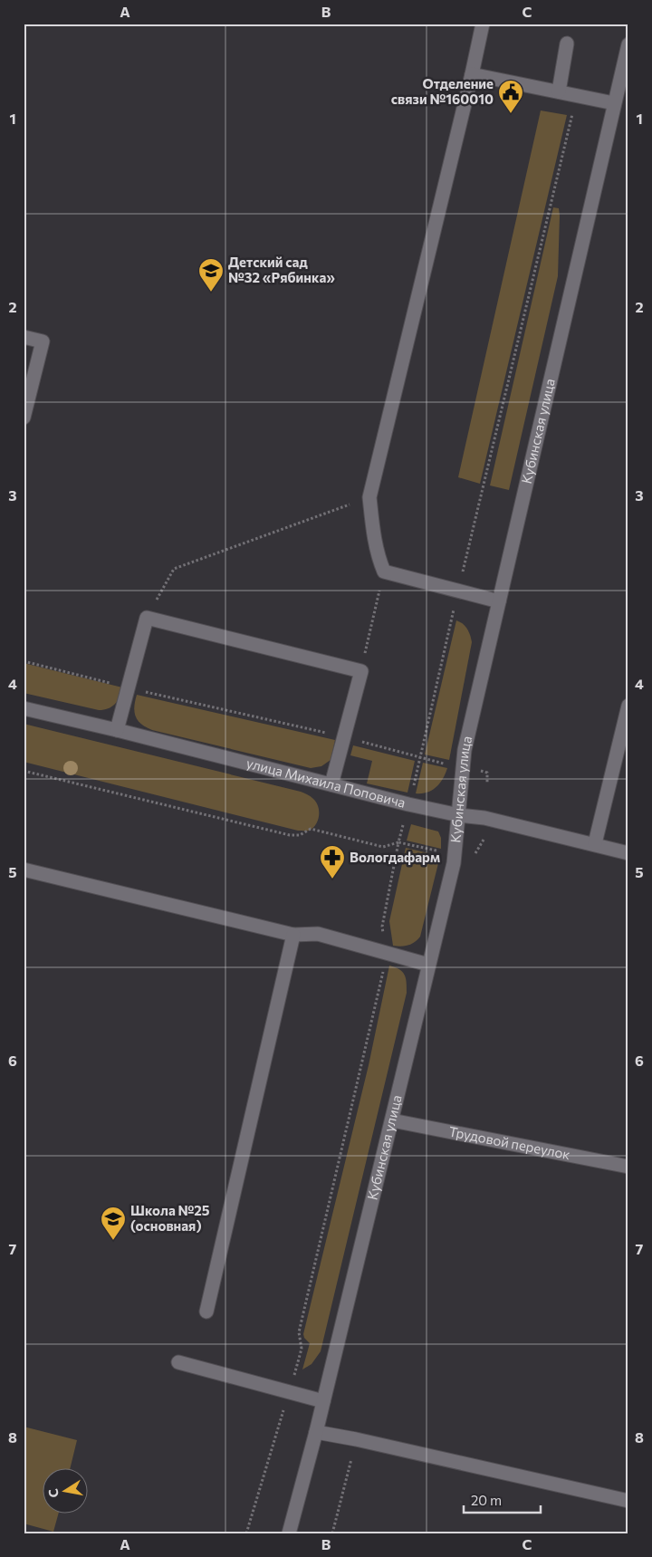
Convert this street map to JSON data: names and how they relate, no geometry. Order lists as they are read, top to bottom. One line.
{"streets":{"street":["Кубинская улица","улица Михаила Поповича","Трудовой переулок"]},"crossings":[["Кубинская улица","улица Михаила Поповича"],["Кубинская улица","Трудовой переулок"]],"places":{"public building":["Отделение связи №160010"],"school or university":["Детский сад №32 «Рябинка»","Школа №25 (основная)"],"pharmacy":["Вологдафарм"]},"scale_bar":"20 m","north":"left","grid":{"columns":["A","B","C"],"rows":["1","2","3","4","5","6","7","8"]}}
